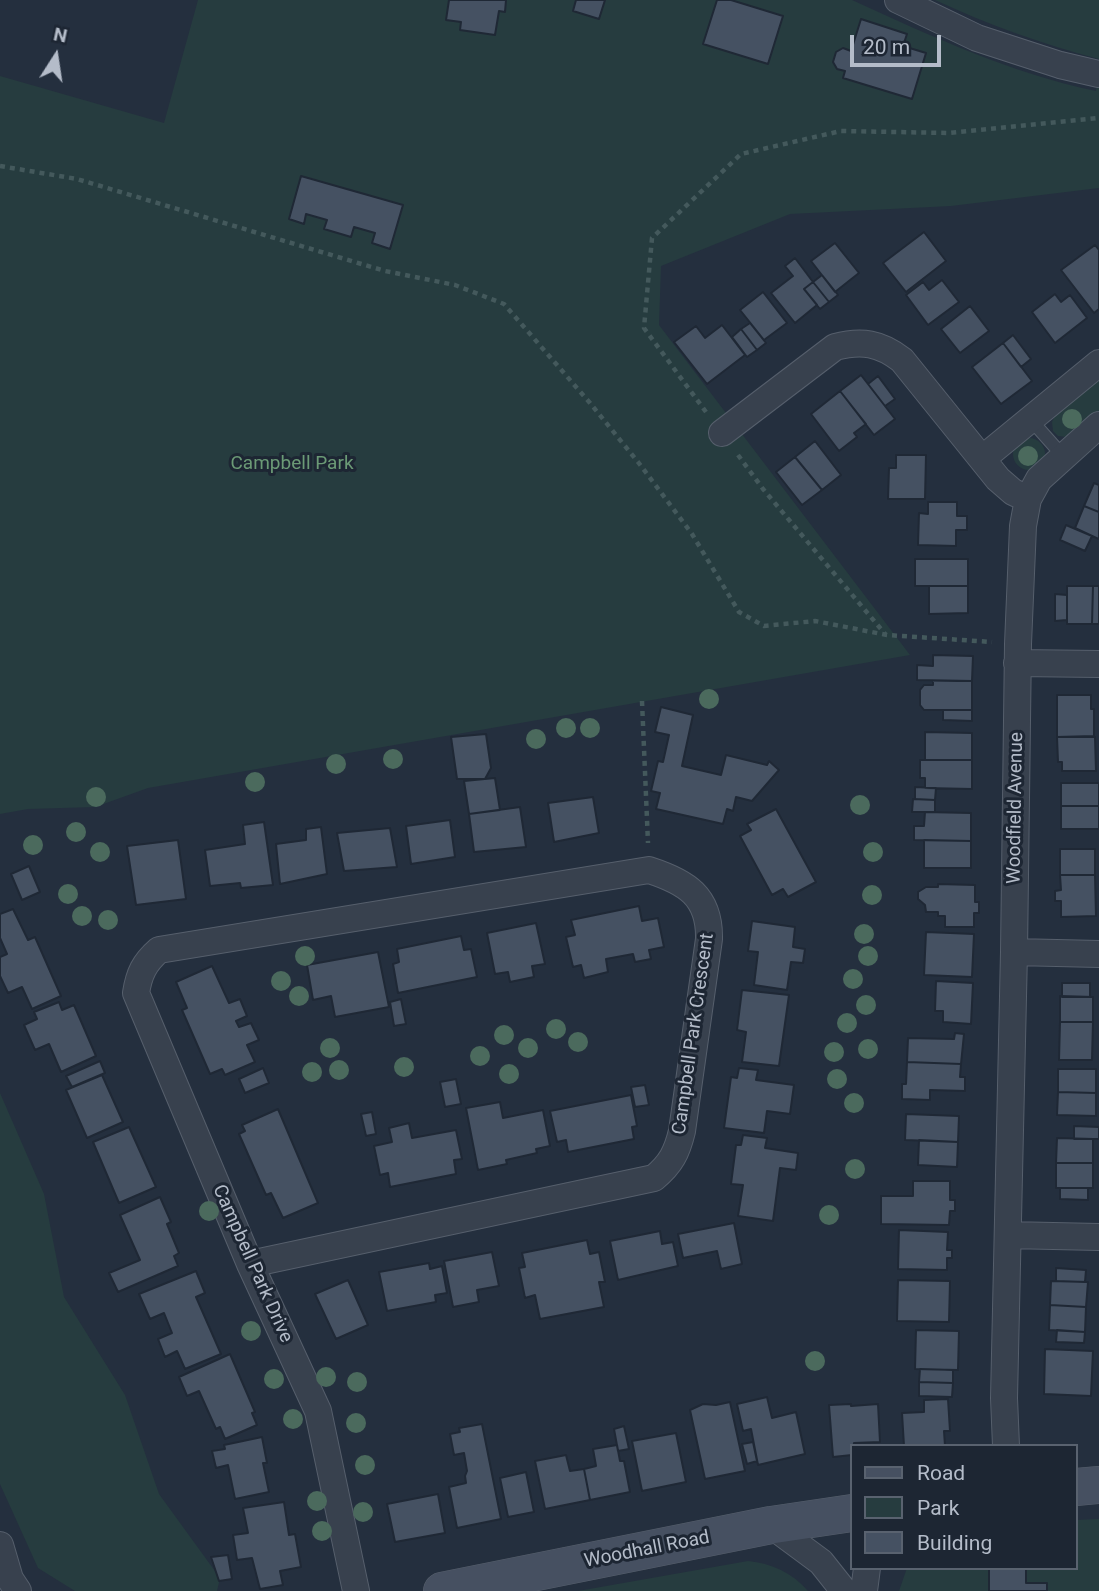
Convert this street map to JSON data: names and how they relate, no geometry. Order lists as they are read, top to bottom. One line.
{"streets":{"street":["Woodfield Avenue","Campbell Park Crescent","Campbell Park Drive","Woodhall Road"]},"crossings":[["Campbell Park Crescent","Campbell Park Drive"]],"parks":["Campbell Park"],"legend":["Road","Park","Building"],"scale_bar":"20 m","north":"top"}
